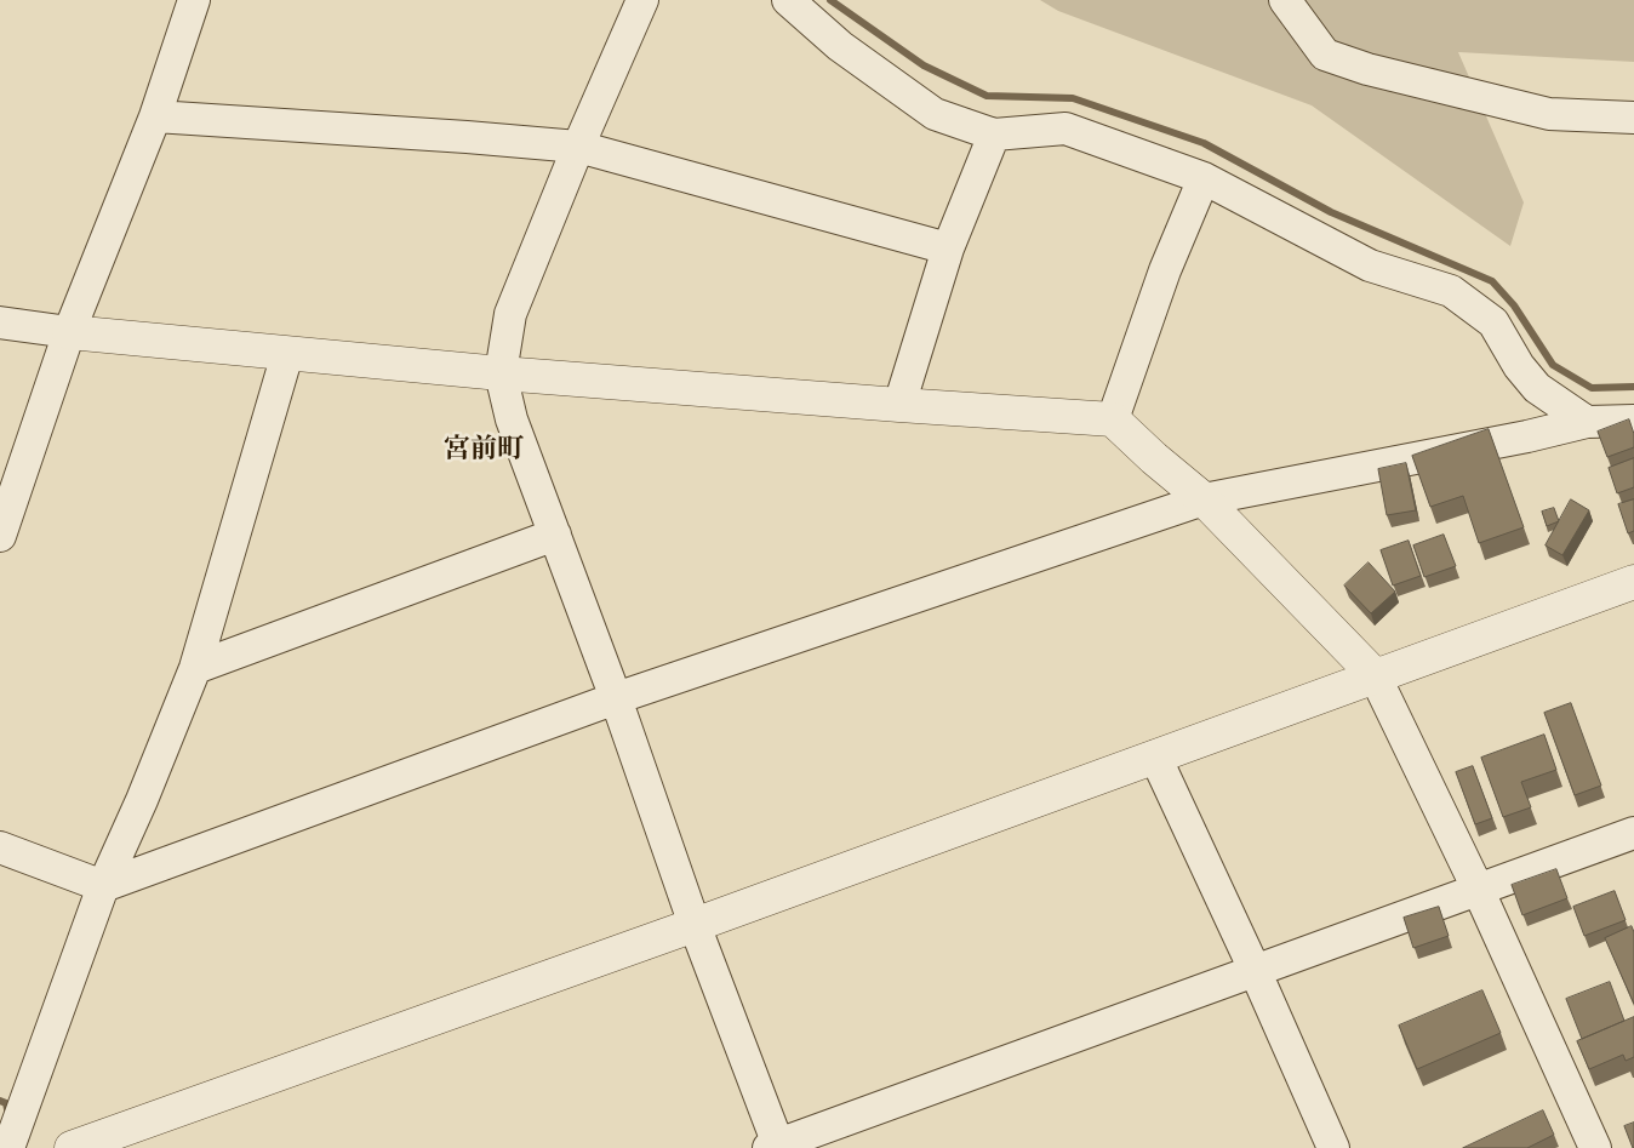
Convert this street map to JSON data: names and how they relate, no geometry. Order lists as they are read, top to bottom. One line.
{"districts":["宮前町"]}
